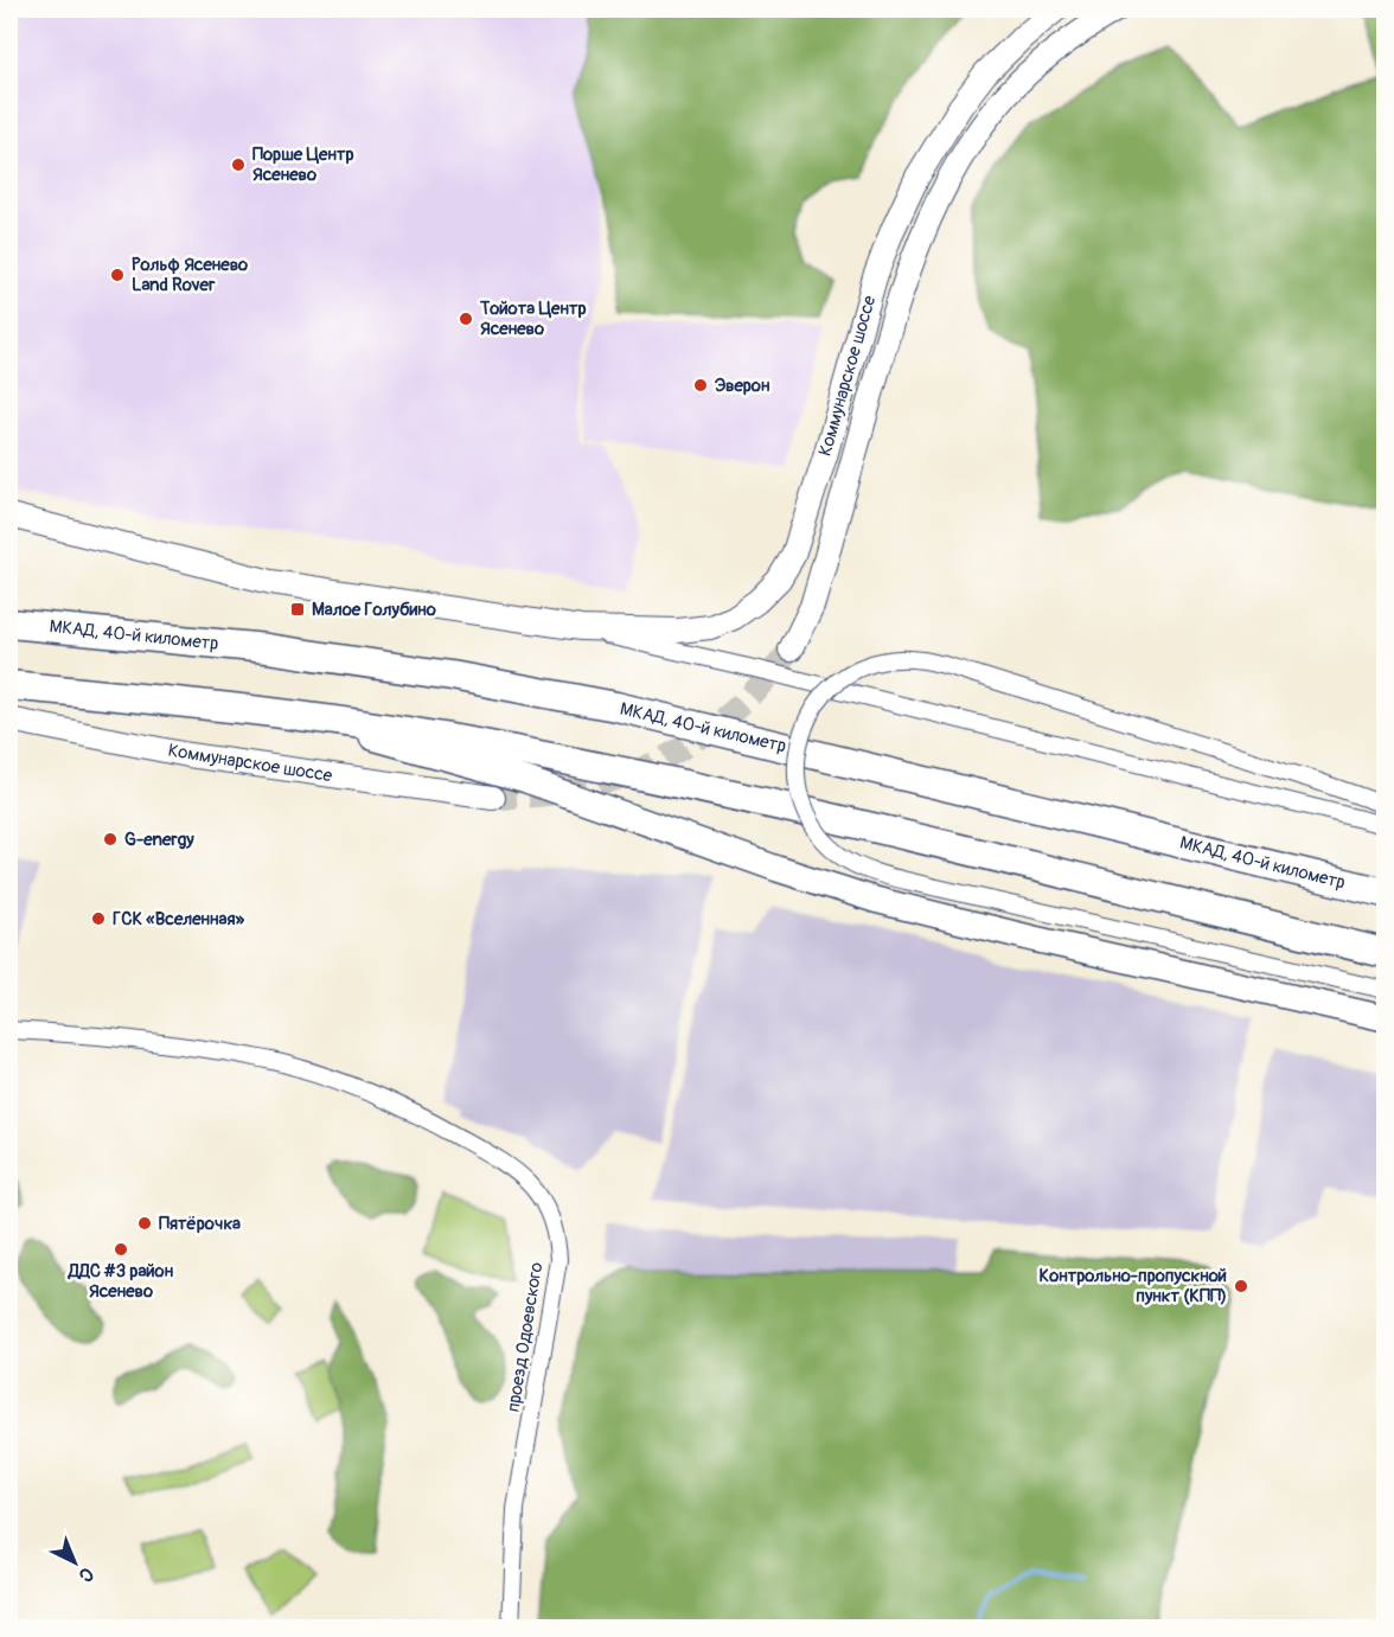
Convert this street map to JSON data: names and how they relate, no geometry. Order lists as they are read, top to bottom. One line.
{"streets":{"highway":["МКАД, 40-й километр"],"main road":["Коммунарское шоссе"],"street":["проезд Одоевского"]},"places":{"other":["Порше Центр Ясенево","Рольф Ясенево Land Rover","Тойота Центр Ясенево","Эверон","G-energy","ГСК «Вселенная»","Пятёрочка","ДДС #3 район Ясенево","Контрольно-пропускной пункт (КПП)"],"transit":["Малое Голубино"]},"north":"bottom right"}
